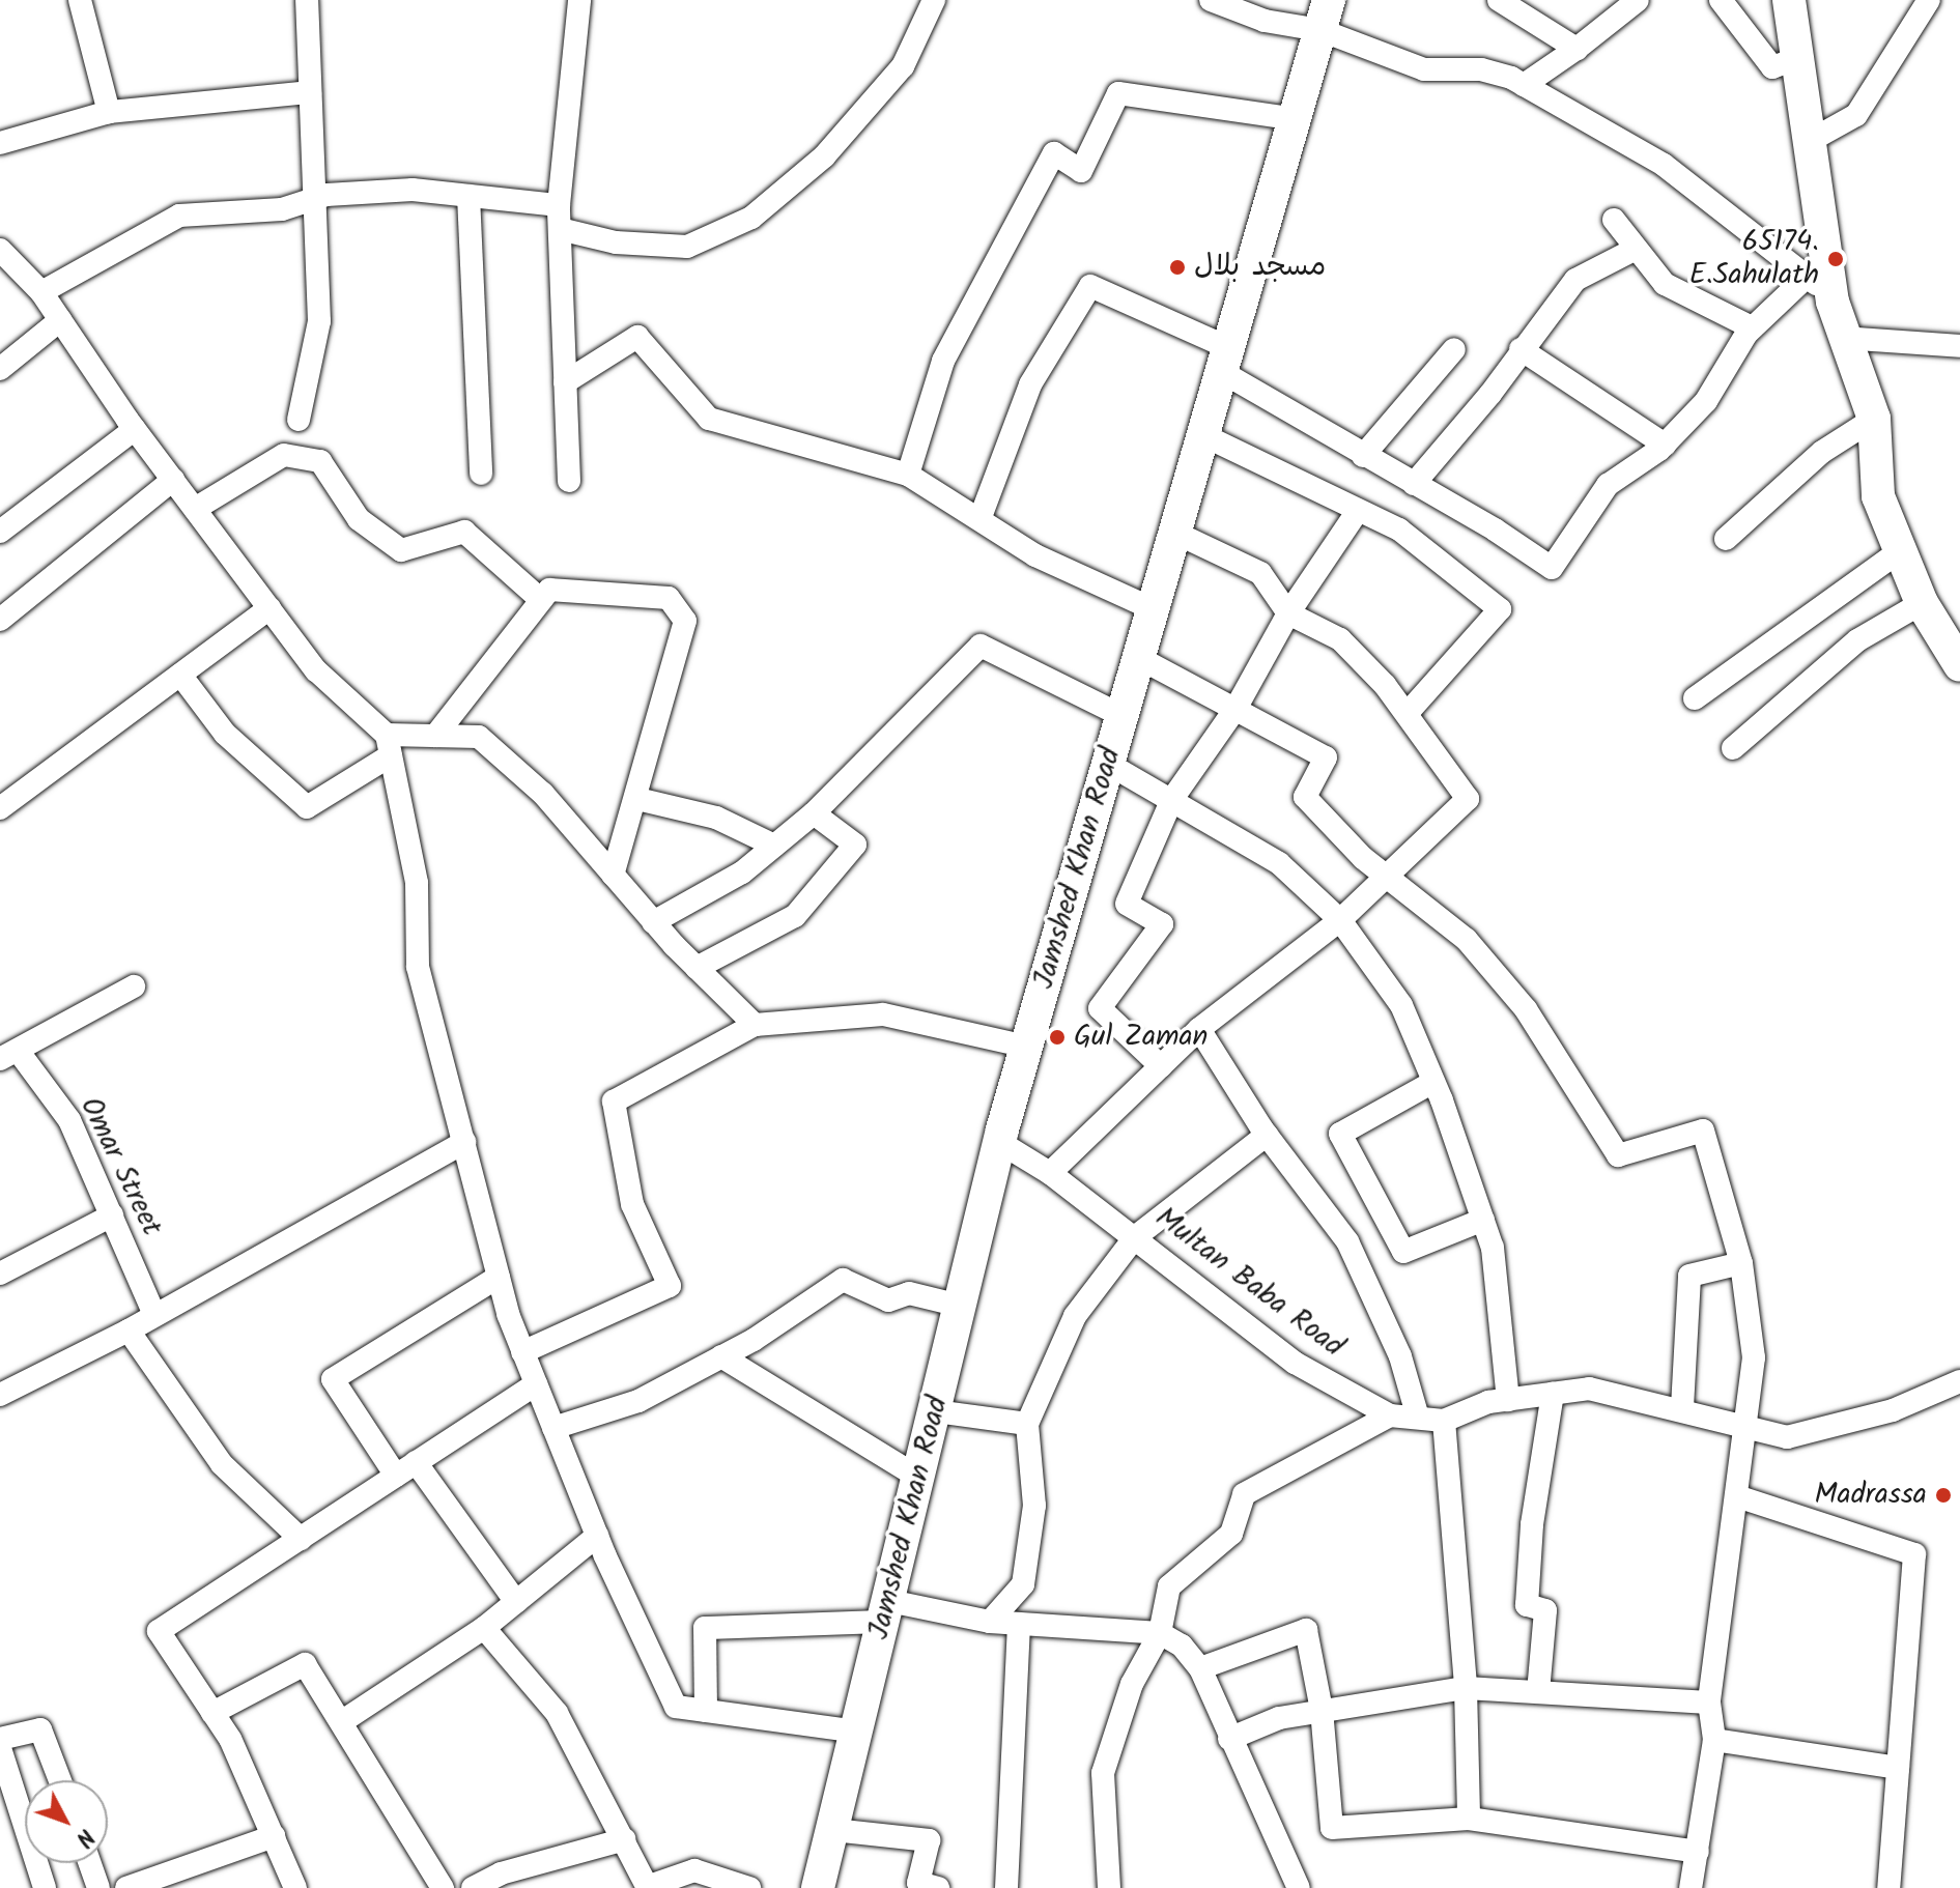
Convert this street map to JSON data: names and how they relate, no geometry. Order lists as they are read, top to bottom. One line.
{"streets":{"street":["Jamshed Khan Road","Omar Street","Multan Baba Road"]},"crossings":[["Jamshed Khan Road","Multan Baba Road"]],"places":["65174. E.Sahulath","مسجد بلال","Gul Zaman","Madrassa"],"north":"bottom right"}
